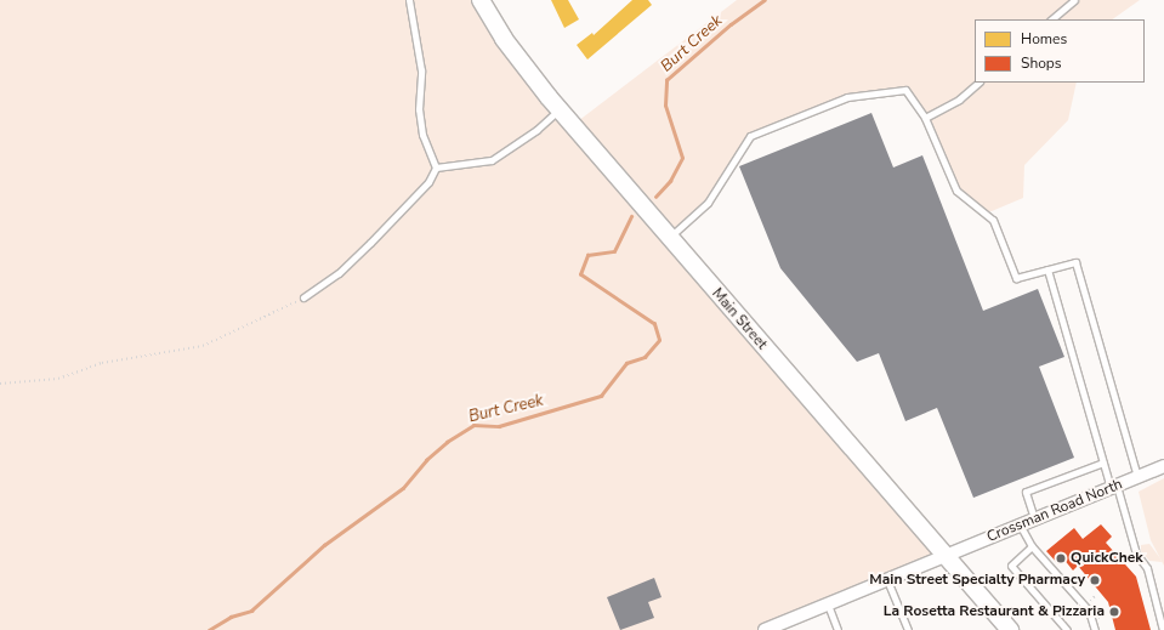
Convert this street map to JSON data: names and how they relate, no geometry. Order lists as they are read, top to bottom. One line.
{"streets":{"main road":["Main Street"],"street":["Crossman Road North"]},"crossings":[["Main Street","Crossman Road North"]],"water":["Burt Creek"],"places":["QuickChek","Main Street Specialty Pharmacy","La Rosetta Restaurant & Pizzaria"],"legend":["Homes","Shops"]}
